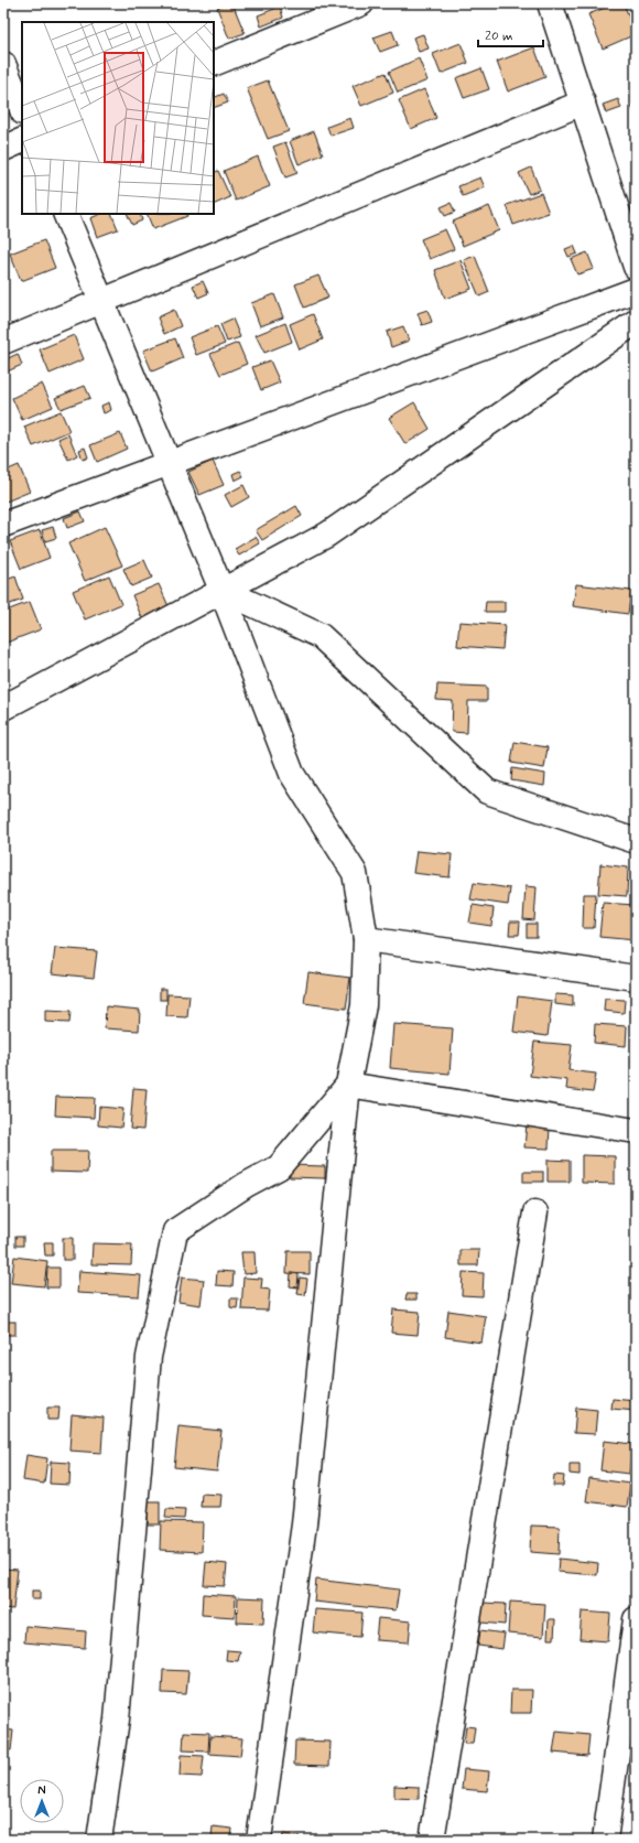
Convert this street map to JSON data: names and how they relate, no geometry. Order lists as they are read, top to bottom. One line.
{"scale_bar":"20 m","north":"top"}
